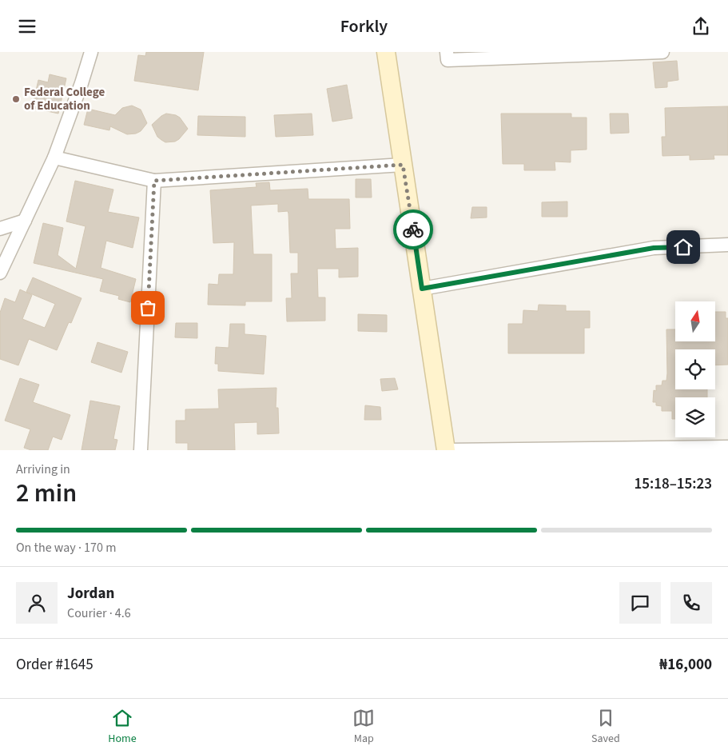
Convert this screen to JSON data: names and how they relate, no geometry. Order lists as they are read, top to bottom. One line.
{"places":["Federal College of Education"],"north":"top","page":{"header":"Forkly","heading":["2 min","Arriving in","15:18–15:23"],"panel":["Jordan","Courier · 4.6","Order #1645","₦16,000"],"bar":"On the way · 170 m","tabs":["Home","Map","Saved"]}}
